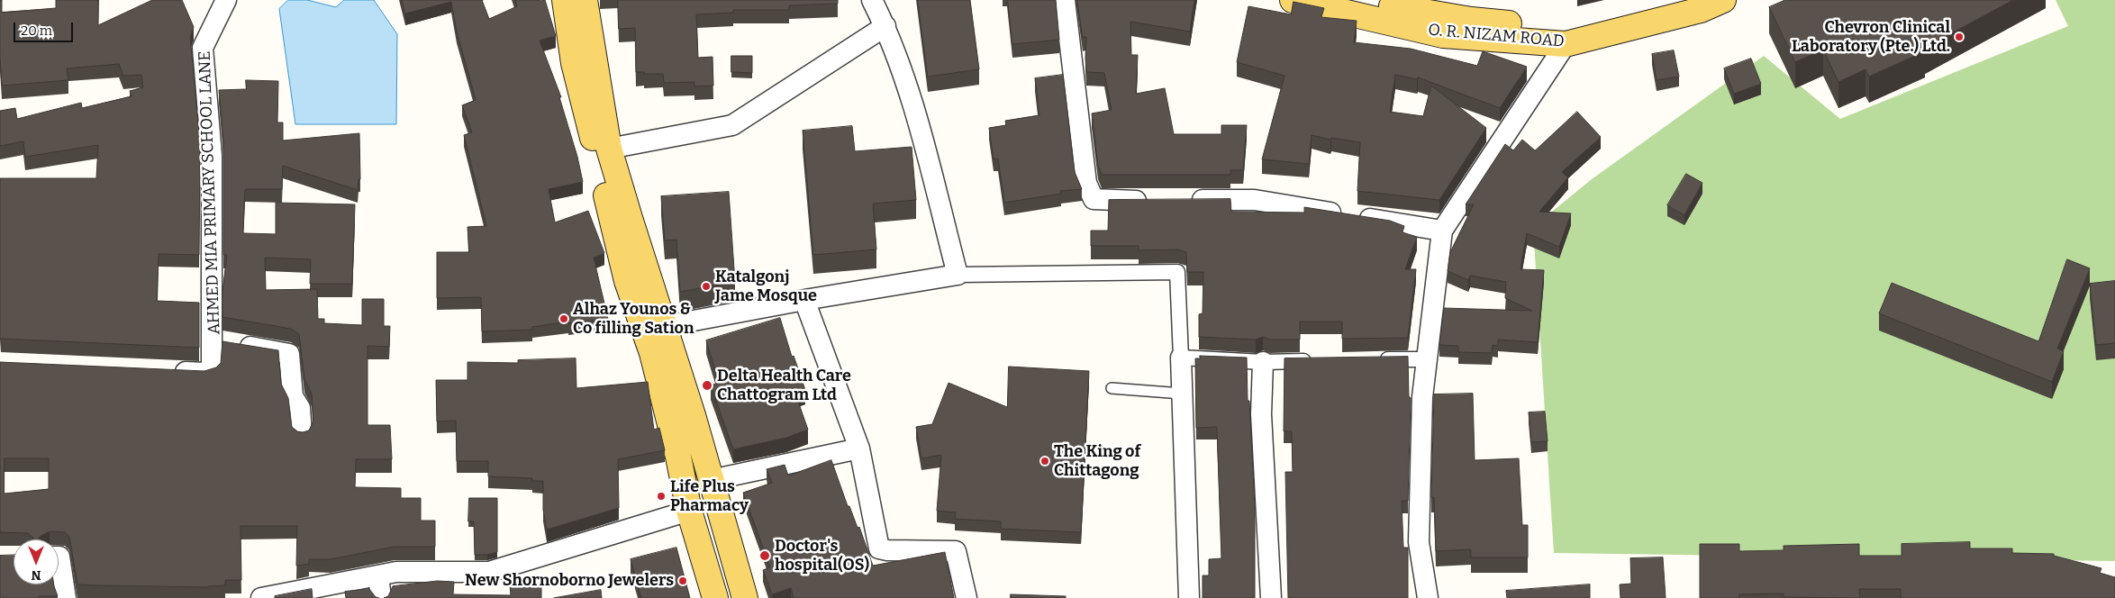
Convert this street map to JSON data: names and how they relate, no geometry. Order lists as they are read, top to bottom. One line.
{"streets":{"main road":["O. R. NIZAM ROAD"],"street":["AHMED MIA PRIMARY SCHOOL LANE"]},"places":["Chevron Clinical Laboratory (Pte.) Ltd.","Katalgonj Jame Mosque","Alhaz Younos & Co filling Sation","Delta Health Care Chattogram Ltd","The King of Chittagong","Life Plus Pharmacy","Doctor's hospital(OS)","New Shornoborno Jewelers"],"scale_bar":"20 m","north":"bottom"}
